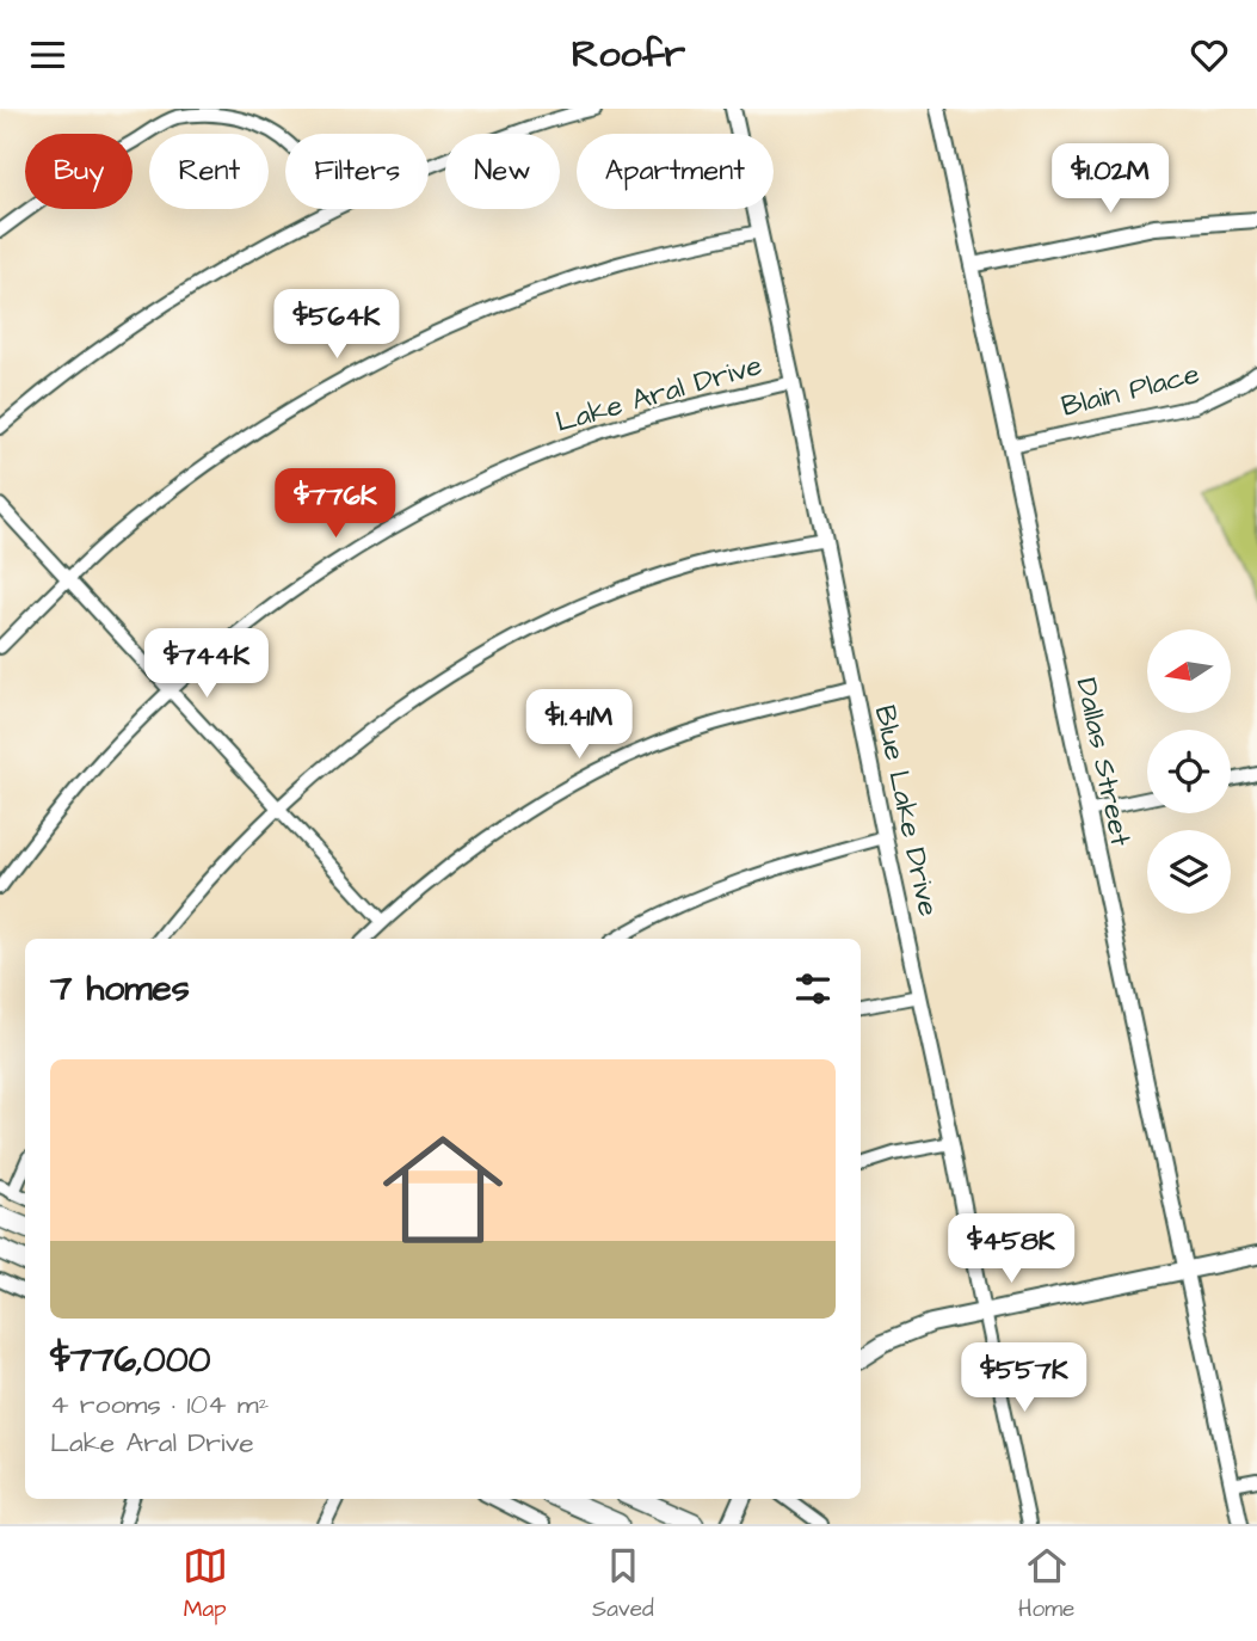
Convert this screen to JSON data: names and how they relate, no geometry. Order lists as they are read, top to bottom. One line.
{"streets":{"street":["Blain Place","Lake Aral Drive","Dallas Street","Blue Lake Drive"]},"crossings":[["Blain Place","Dallas Street"],["Lake Aral Drive","Blue Lake Drive"]],"north":"left","page":{"header":"Roofr","chip":["Buy","Rent","Filters","New","Apartment"],"price":["$1.02M","$564K","$776K","$744K","$1.41M","$458K","$557K"],"heading":"7 homes","list":[{"name":"$776,000","note":"4 rooms · 104 m² · Lake Aral Drive"}],"tabs":["Map","Saved","Home"]}}
